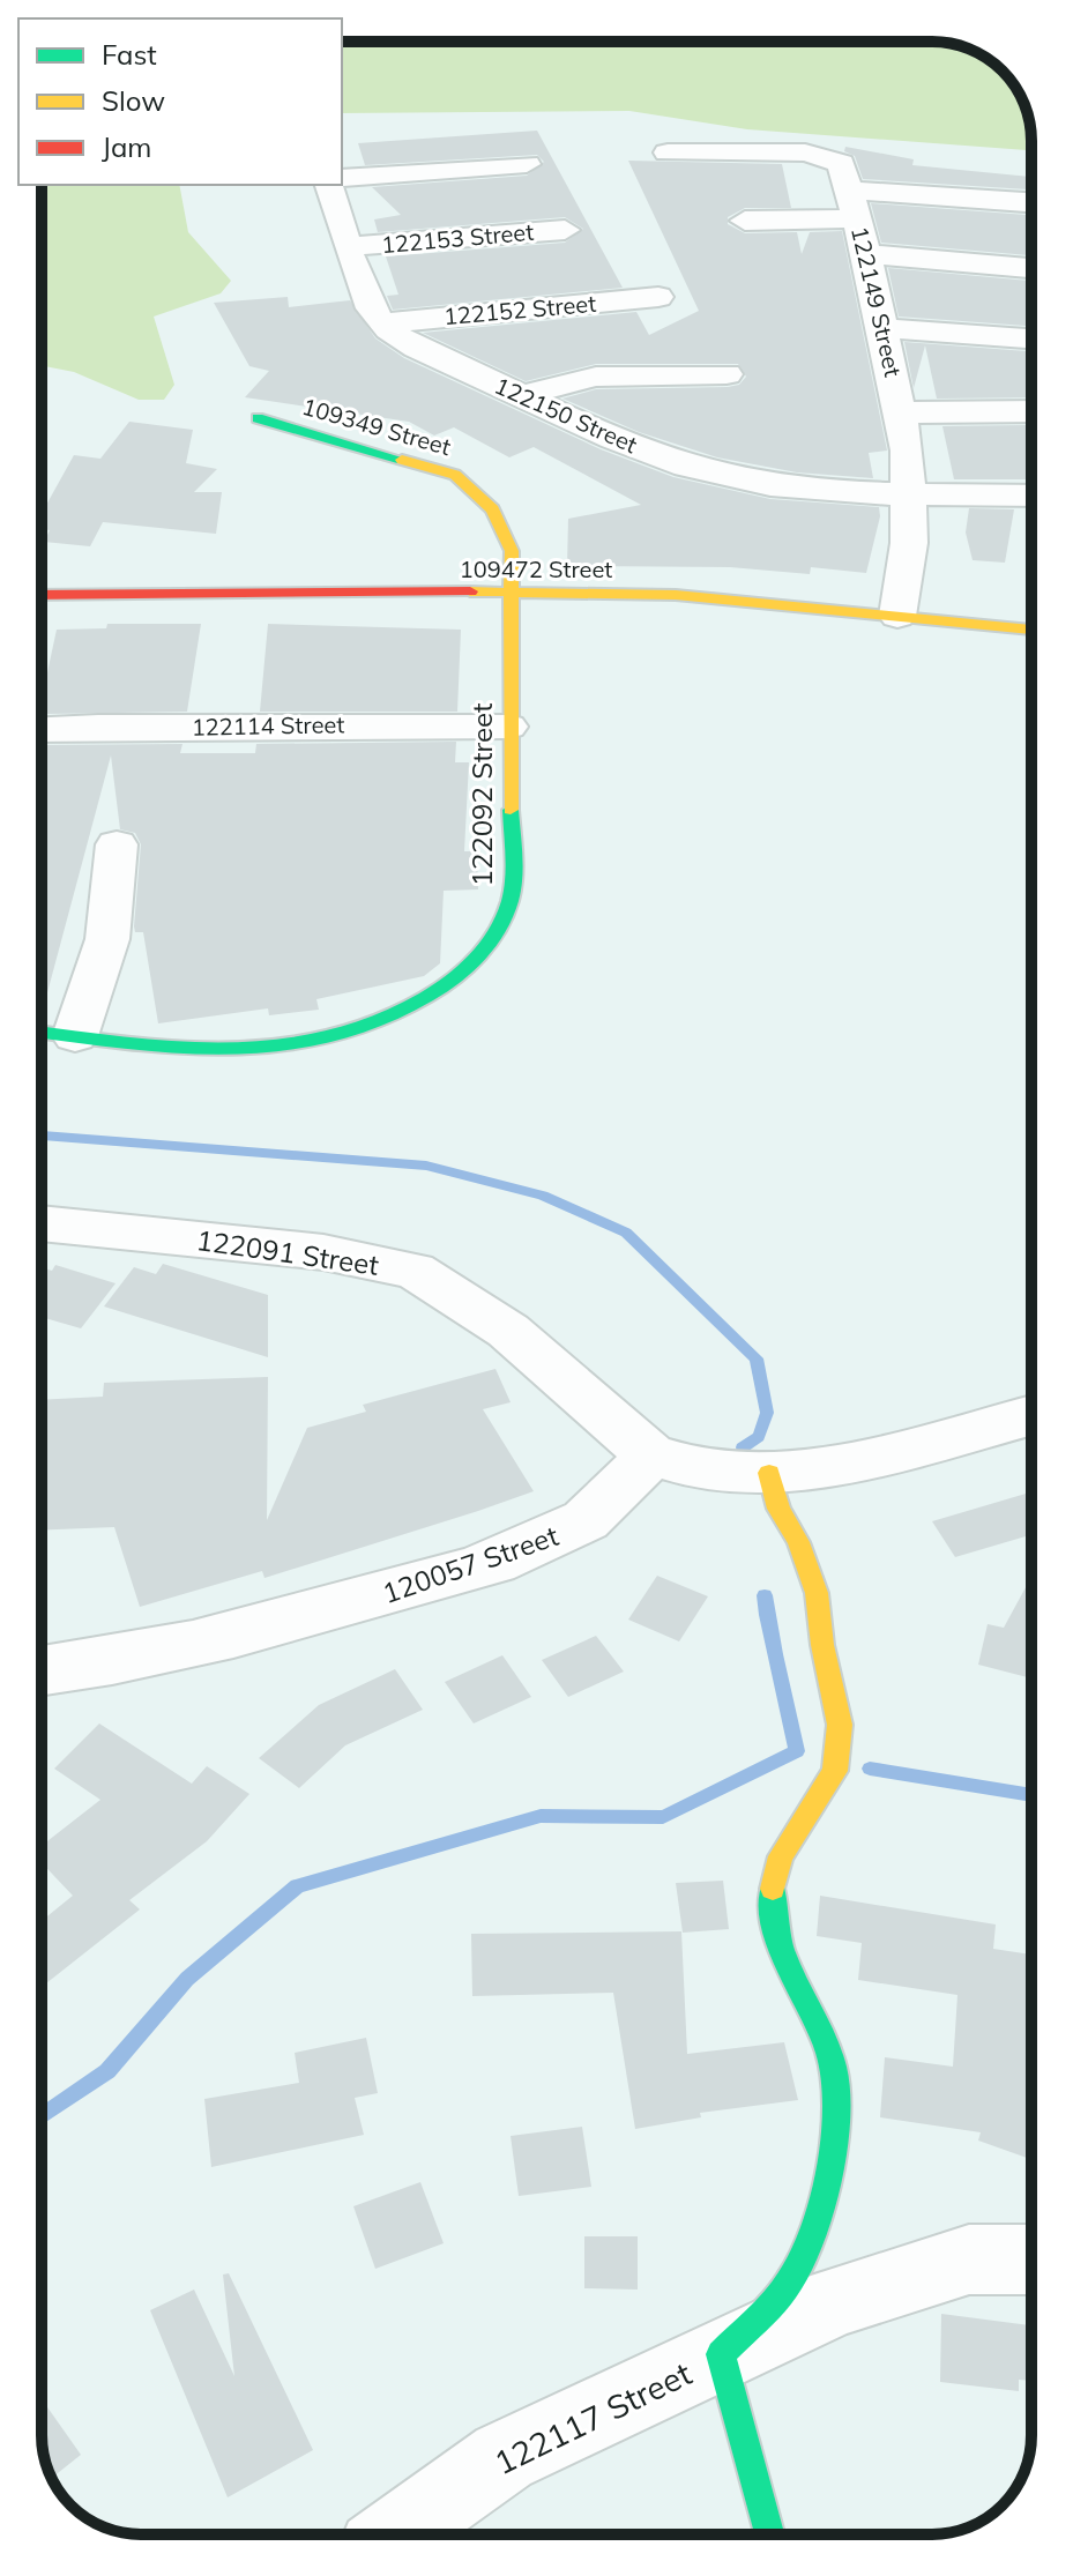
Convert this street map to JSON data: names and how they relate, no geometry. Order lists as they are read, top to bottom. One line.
{"streets":{"street":["122153 Street","122149 Street","122152 Street","122150 Street","109349 Street","109472 Street","122114 Street","122092 Street","122091 Street","120057 Street","122117 Street"]},"crossings":[["122149 Street","122150 Street"],["122149 Street","109472 Street"],["122152 Street","122150 Street"],["109349 Street","109472 Street"],["109349 Street","122092 Street"],["109472 Street","122092 Street"],["122114 Street","122092 Street"],["122091 Street","120057 Street"]],"legend":["Fast","Slow","Jam"]}
